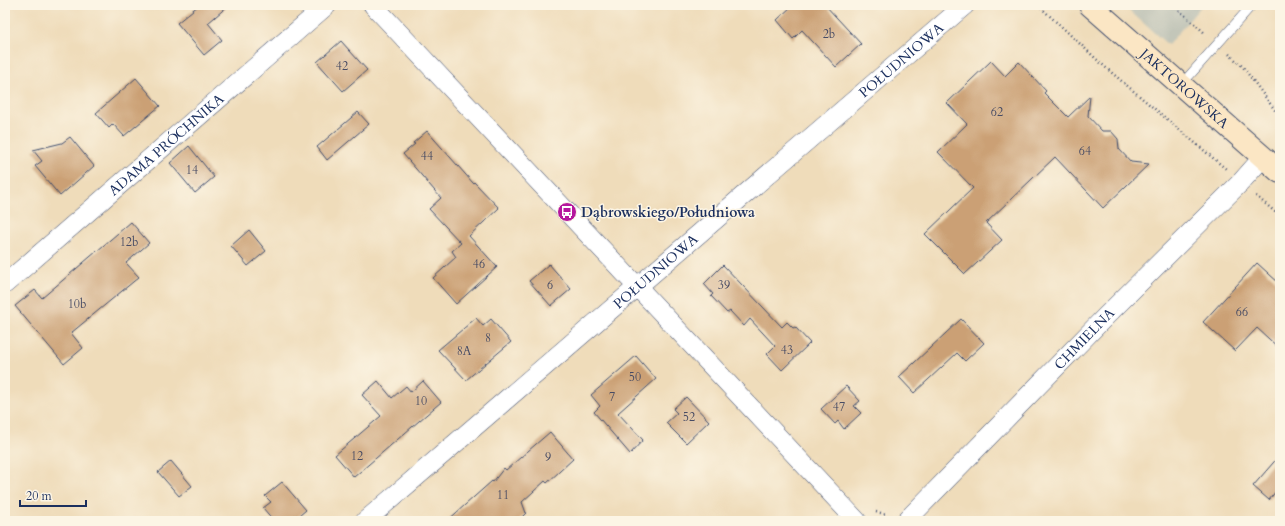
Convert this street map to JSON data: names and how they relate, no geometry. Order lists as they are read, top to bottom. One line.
{"streets":{"main road":["JAKTOROWSKA"],"street":["POŁUDNIOWA","ADAMA PRÓCHNIKA","CHMIELNA"]},"crossings":[["JAKTOROWSKA","CHMIELNA"]],"places":{"bus stop":["Dąbrowskiego/Południowa"]},"house_numbers":["2b","42","62","64","44","14","12b","46","6","39","10b","66","8","43","8A","50","7","10","47","52","12","9","11"],"scale_bar":"20 m"}
